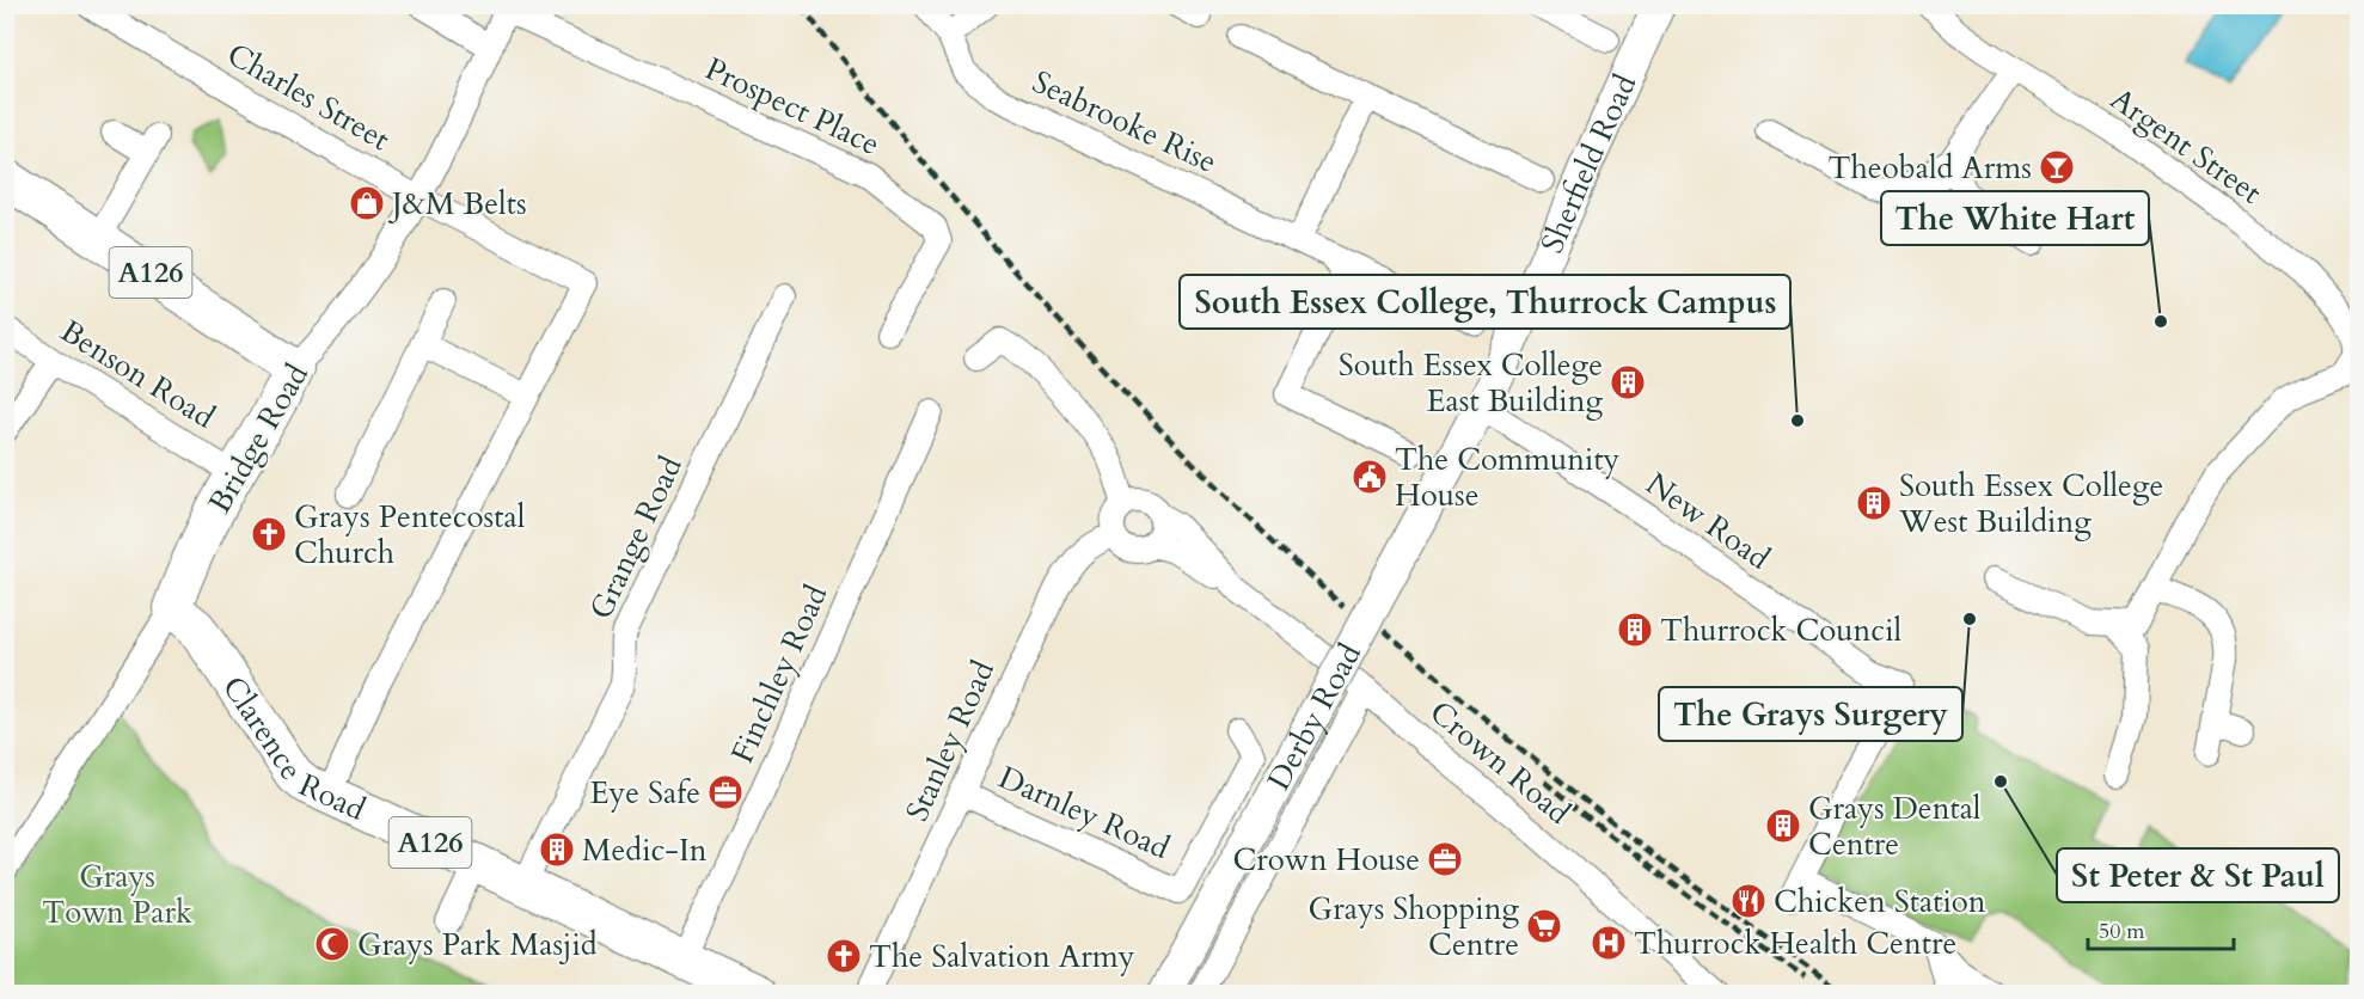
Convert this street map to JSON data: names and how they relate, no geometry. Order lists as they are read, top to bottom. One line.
{"streets":{"main road":["Sherfield Road","A126","Bridge Road","Derby Road","Clarence Road"],"street":["Charles Street","Prospect Place","Seabrooke Rise","Argent Street","Benson Road","New Road","Grange Road","Finchley Road","Stanley Road","Crown Road","Darnley Road"]},"crossings":[["Charles Street","Bridge Road"],["Prospect Place","Bridge Road"],["Sherfield Road","New Road"],["Sherfield Road","Derby Road"],["A126","Bridge Road"],["Benson Road","Bridge Road"],["Bridge Road","Clarence Road"],["Grange Road","Clarence Road"],["Finchley Road","Clarence Road"],["Stanley Road","Crown Road"],["Stanley Road","Darnley Road"]],"parks":["Grays Town Park"],"places":{"bar":["Theobald Arms"],"shop":["J&M Belts"],"other":["The White Hart","South Essex College, Thurrock Campus","The Grays Surgery","St Peter & St Paul"],"building":["South Essex College East Building","South Essex College West Building","Thurrock Council","Grays Dental Centre","Medic-In"],"public building":["The Community House"],"church":["Grays Pentecostal Church","The Salvation Army"],"office":["Eye Safe","Crown House"],"restaurant":["Chicken Station"],"supermarket":["Grays Shopping Centre"],"hospital":["Thurrock Health Centre"],"mosque":["Grays Park Masjid"]},"scale_bar":"50 m"}
